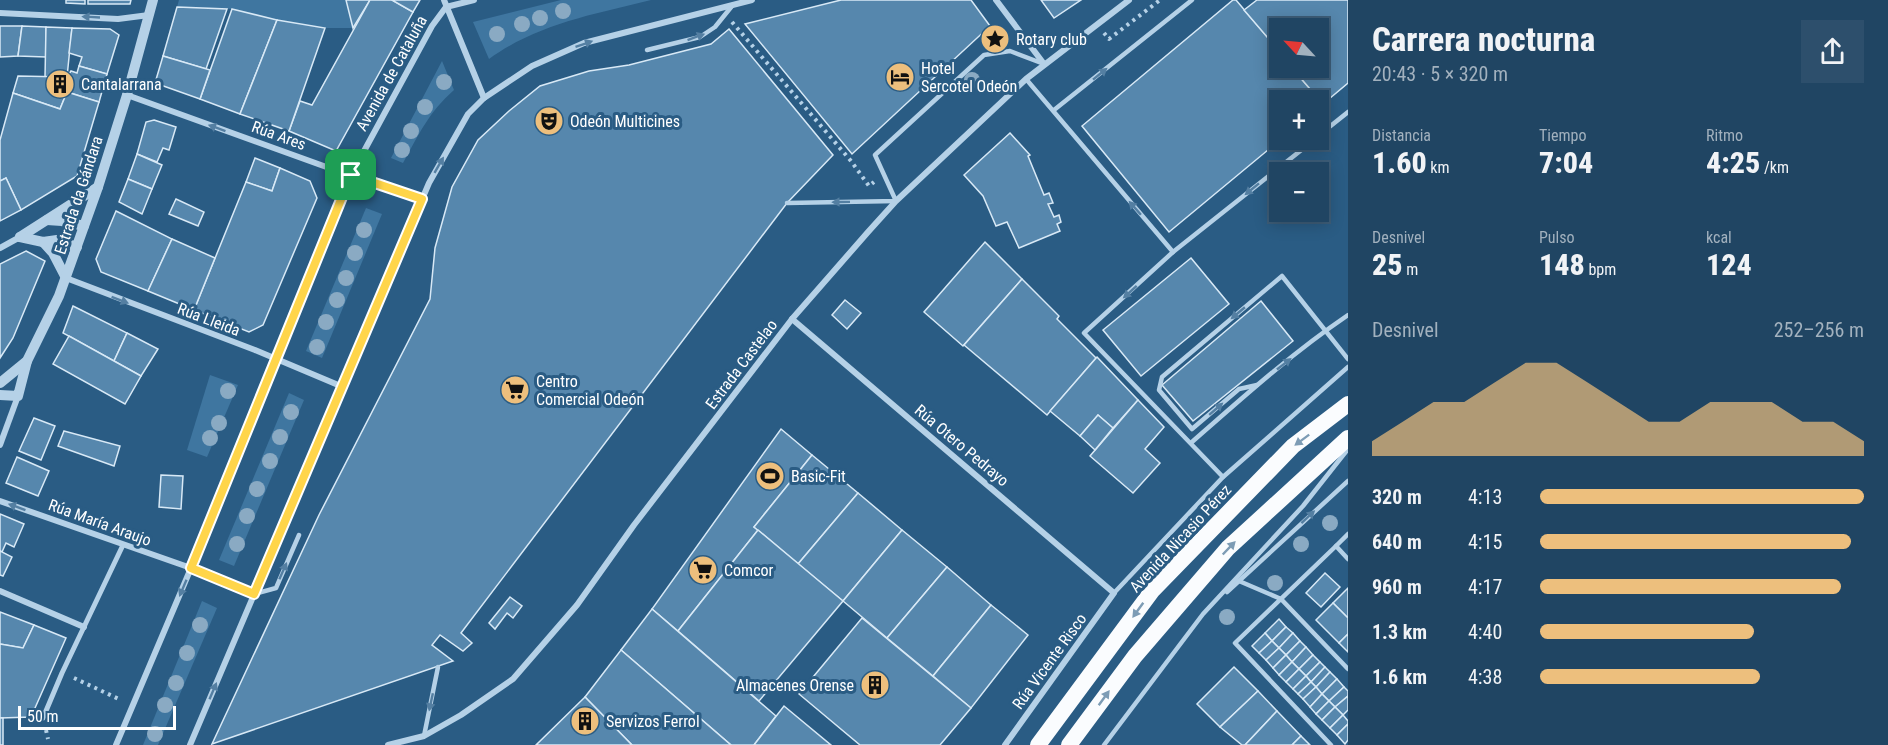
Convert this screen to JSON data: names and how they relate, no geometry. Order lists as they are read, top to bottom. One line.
{"streets":{"highway":["Avenida Nicasio Pérez"],"street":["Avenida de Cataluña","Rúa Ares","Estrada da Gándara","Rúa Lleida","Estrada Castelao","Rúa Otero Pedrayo","Rúa María Araujo","Rúa Vicente Risco"]},"crossings":[["Avenida de Cataluña","Rúa Ares"],["Avenida de Cataluña","Rúa Lleida"],["Avenida de Cataluña","Rúa María Araujo"],["Rúa Ares","Estrada da Gándara"],["Estrada da Gándara","Rúa Lleida"],["Estrada Castelao","Rúa Otero Pedrayo"],["Rúa Otero Pedrayo","Rúa Vicente Risco"]],"one_way":["Rúa Ares","Rúa Lleida","Rúa María Araujo"],"places":{"place":["Rotary club"],"hotel":["Hotel Sercotel Odeón"],"building":["Cantalarrana","Almacenes Orense","Servizos Ferrol"],"theatre":["Odeón Multicines"],"supermarket":["Centro Comercial Odeón","Comcor"],"sports":["Basic-Fit"]},"scale_bar":"50 m","north":"top left","page":{"heading":["Carrera nocturna","20:43 · 5 × 320 m"],"map_buttons":["+","−"],"stats":[["Distancia","1.60 km"],["Tiempo","7:04"],["Ritmo","4:25 /km"],["Desnivel","25 m"],["Pulso","148 bpm"],["kcal","124"]],"chart":["Desnivel","252–256 m"],"list":[{"name":"320 m","note":"4:13"},{"name":"640 m","note":"4:15"},{"name":"960 m","note":"4:17"},{"name":"1.3 km","note":"4:40"},{"name":"1.6 km","note":"4:38"}],"scale":"50 m"}}
